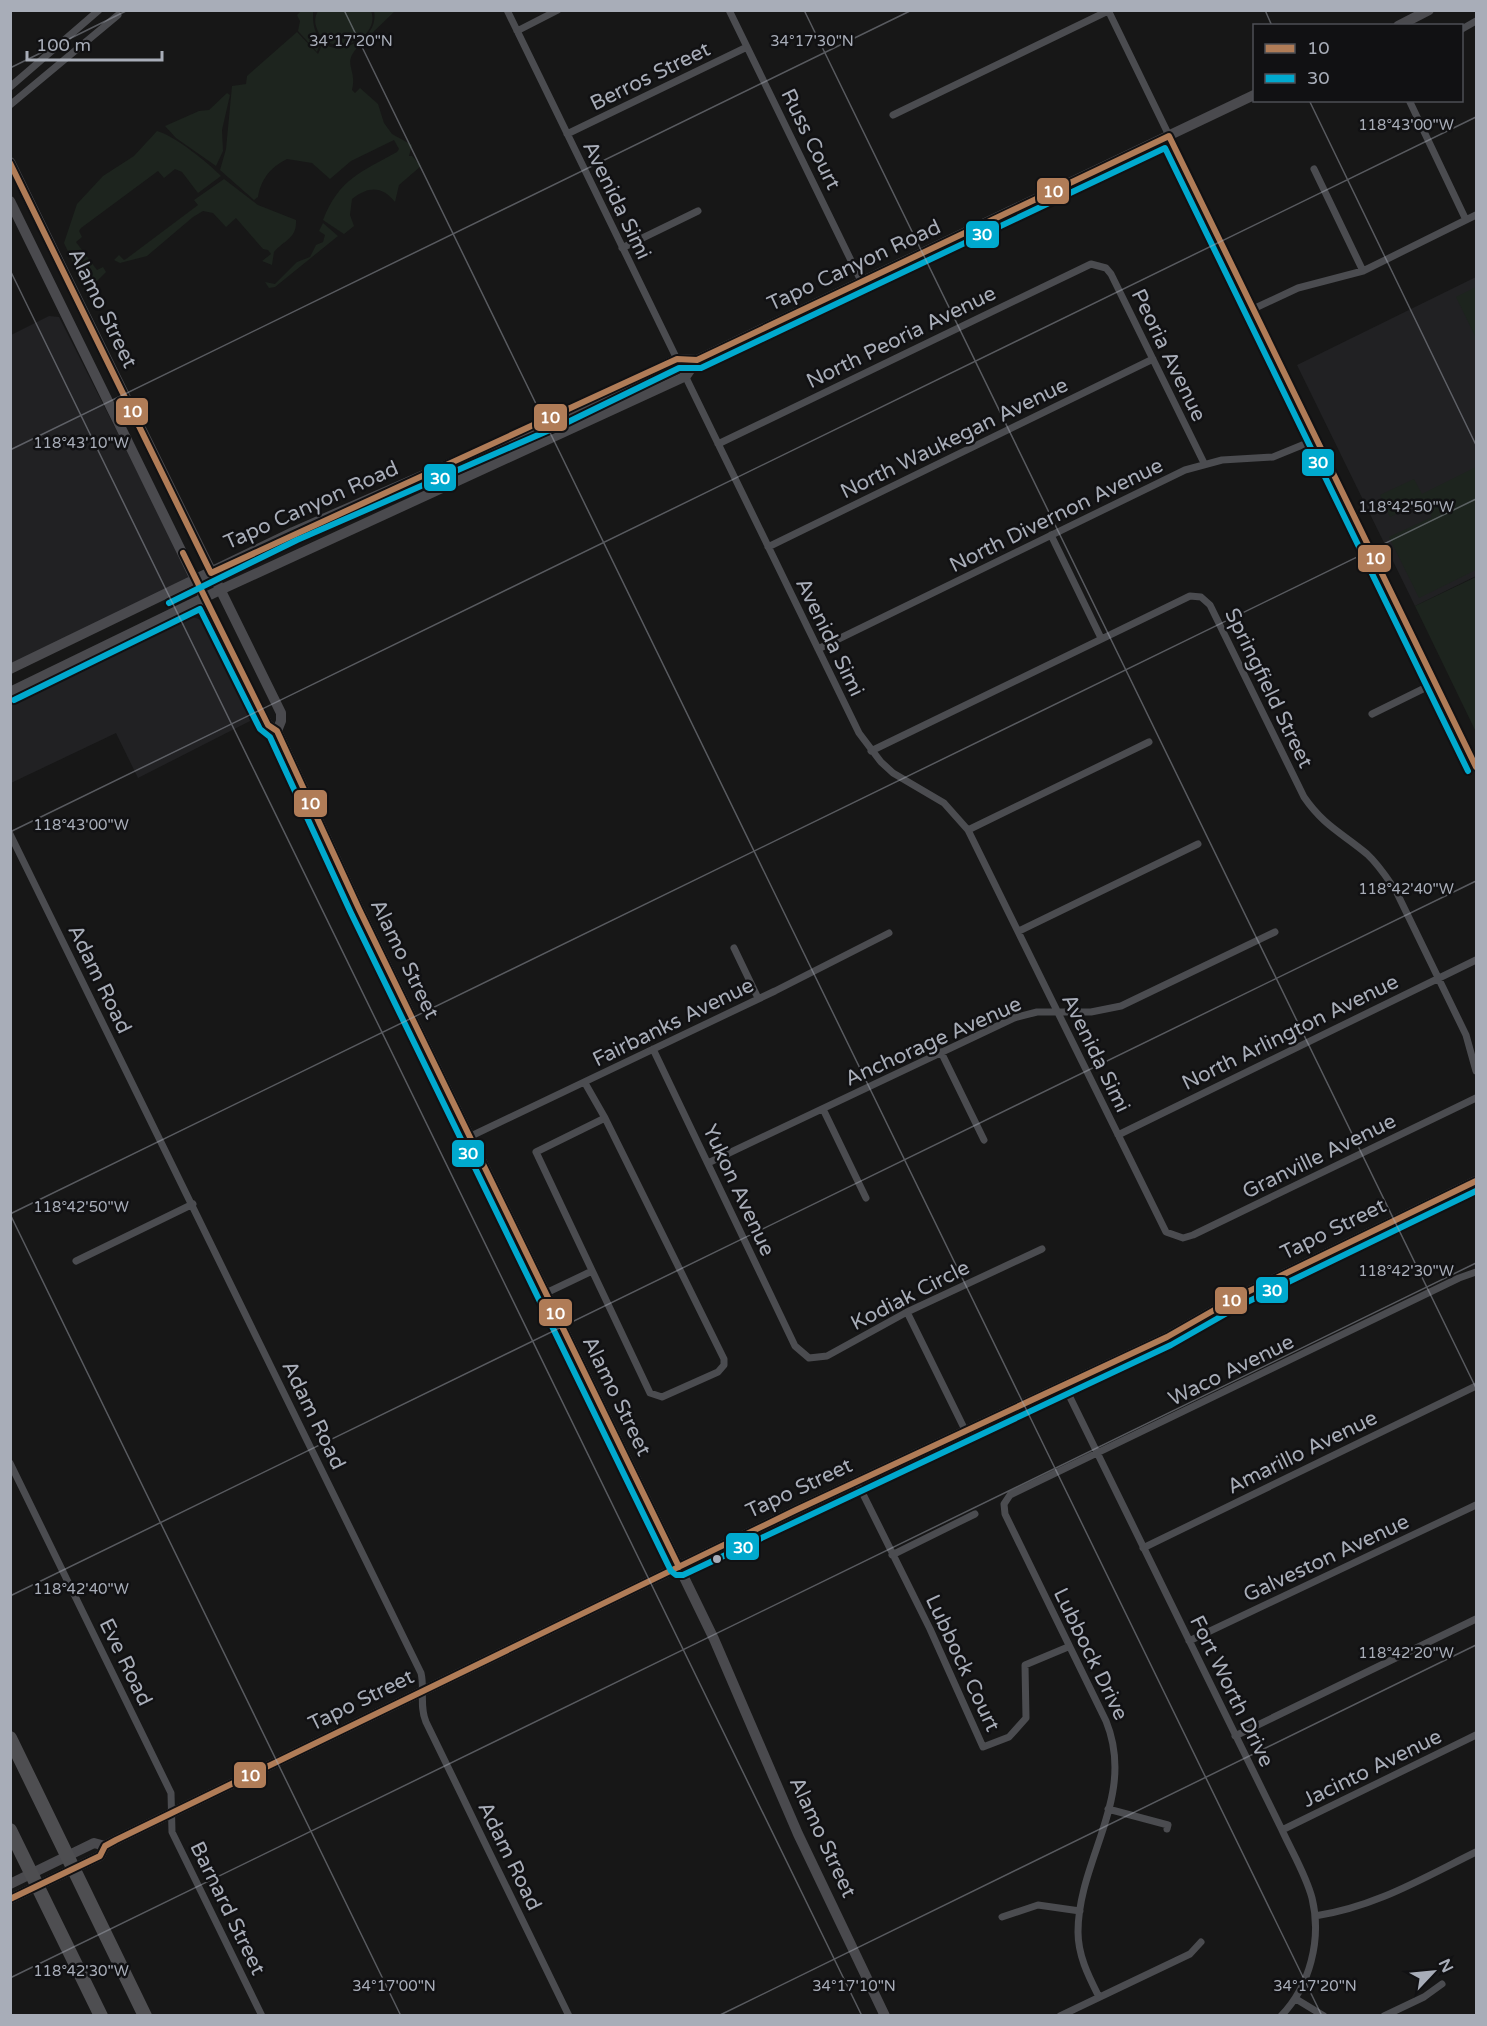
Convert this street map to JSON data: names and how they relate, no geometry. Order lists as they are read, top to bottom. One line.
{"streets":{"main road":["Tapo Canyon Road","Alamo Street","Tapo Street"],"street":["Berros Street","Russ Court","Avenida Simi","North Peoria Avenue","Peoria Avenue","North Waukegan Avenue","North Divernon Avenue","Springfield Street","Adam Road","Fairbanks Avenue","North Arlington Avenue","Anchorage Avenue","Granville Avenue","Yukon Avenue","Kodiak Circle","Waco Avenue","Amarillo Avenue","Galveston Avenue","Lubbock Drive","Eve Road","Lubbock Court","Fort Worth Drive","Jacinto Avenue","Barnard Street"]},"crossings":[["Berros Street","Russ Court"],["Berros Street","Avenida Simi"],["Russ Court","Tapo Canyon Road"],["Avenida Simi","Tapo Canyon Road"],["Avenida Simi","North Peoria Avenue"],["Avenida Simi","North Waukegan Avenue"],["Avenida Simi","North Divernon Avenue"],["Avenida Simi","Springfield Street"],["Avenida Simi","North Arlington Avenue"],["Avenida Simi","Anchorage Avenue"],["Avenida Simi","Granville Avenue"],["Tapo Canyon Road","Alamo Street"],["Alamo Street","Fairbanks Avenue"],["Alamo Street","Tapo Street"],["North Peoria Avenue","Peoria Avenue"],["Peoria Avenue","North Waukegan Avenue"],["Peoria Avenue","North Divernon Avenue"],["Springfield Street","North Arlington Avenue"],["Adam Road","Tapo Street"],["Fairbanks Avenue","Yukon Avenue"],["Anchorage Avenue","Yukon Avenue"],["Yukon Avenue","Kodiak Circle"],["Tapo Street","Eve Road"],["Tapo Street","Lubbock Court"],["Tapo Street","Fort Worth Drive"],["Tapo Street","Barnard Street"],["Waco Avenue","Lubbock Drive"],["Waco Avenue","Fort Worth Drive"],["Amarillo Avenue","Fort Worth Drive"],["Galveston Avenue","Fort Worth Drive"],["Lubbock Drive","Lubbock Court"],["Eve Road","Barnard Street"],["Fort Worth Drive","Jacinto Avenue"]],"lines":["transit line 10","transit line 30"],"legend":["10","30"],"scale_bar":"100 m","north":"top right","coordinates":["34°17'20\"N","34°17'30\"N","118°43'00\"W","118°43'10\"W","118°42'50\"W","118°42'40\"W","118°42'30\"W","118°42'20\"W","34°17'00\"N","34°17'10\"N"]}
